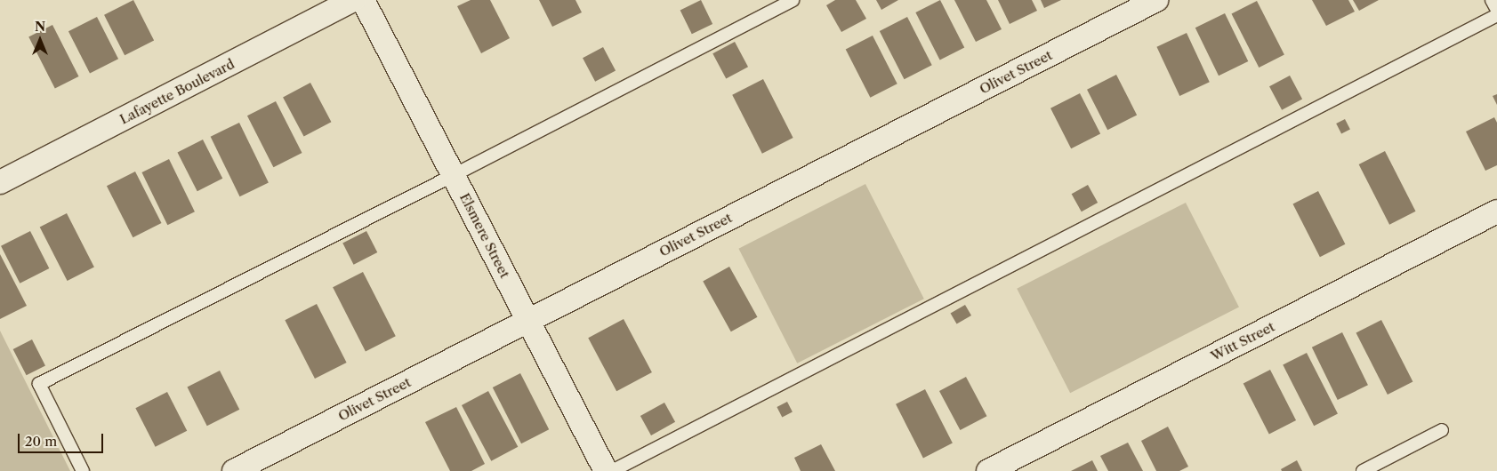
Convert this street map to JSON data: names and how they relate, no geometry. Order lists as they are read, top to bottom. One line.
{"streets":{"street":["Olivet Street","Lafayette Boulevard","Elsmere Street","Witt Street"]},"crossings":[["Olivet Street","Elsmere Street"]],"scale_bar":"20 m","north":"top"}
